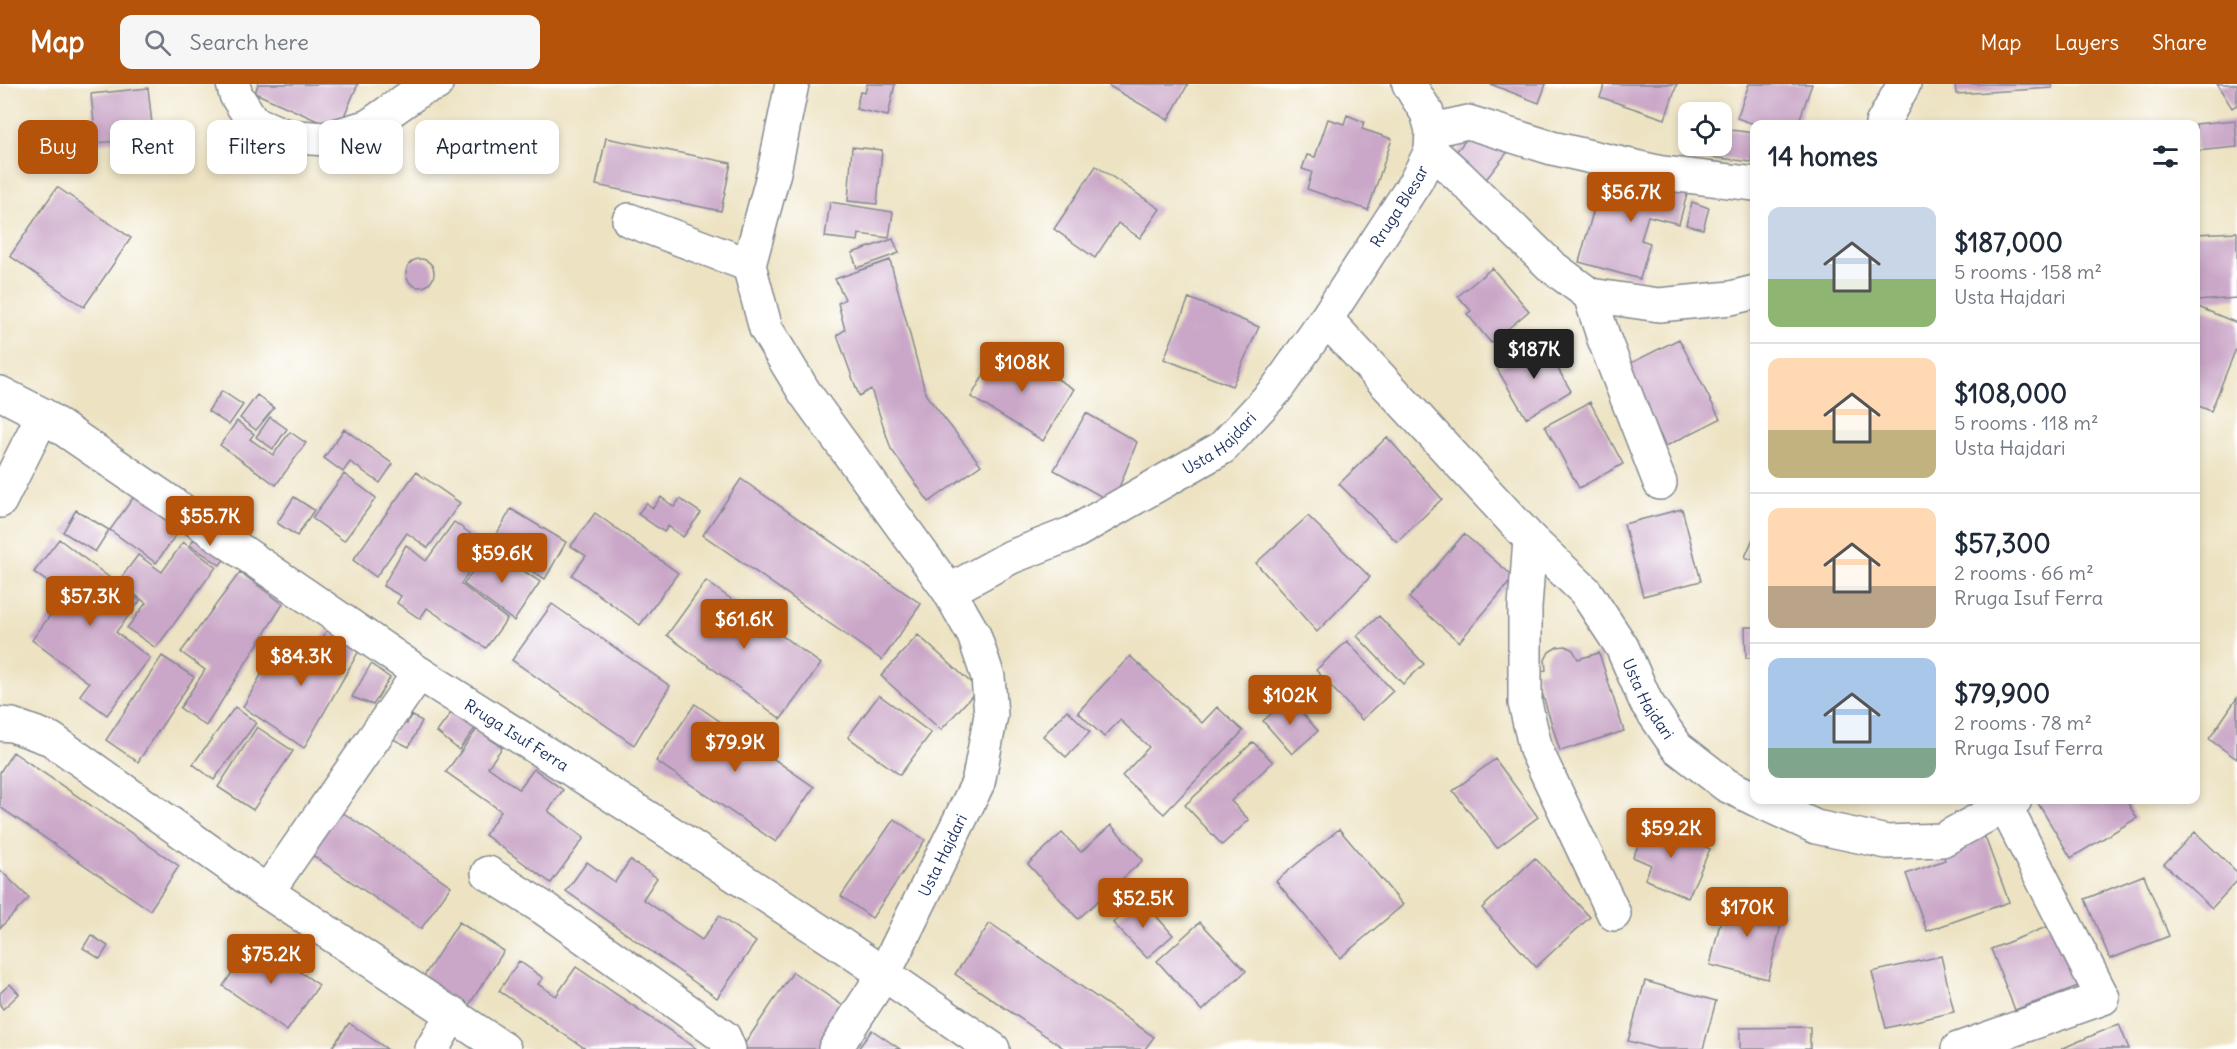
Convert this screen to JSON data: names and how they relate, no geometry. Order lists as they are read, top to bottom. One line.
{"streets":{"street":["Rruga Blesar","Usta Hajdari","Rruga Isuf Ferra"]},"crossings":[["Rruga Blesar","Usta Hajdari"],["Usta Hajdari","Rruga Isuf Ferra"]],"page":{"header":"Map","search":"Search here","nav":["Map","Layers","Share"],"chip":["Buy","Rent","Filters","New","Apartment"],"heading":"14 homes","price":["$56.7K","$187K","$108K","$55.7K","$59.6K","$57.3K","$61.6K","$84.3K","$102K","$79.9K","$59.2K","$52.5K","$170K","$75.2K"],"list":[{"name":"$187,000","note":"5 rooms · 158 m² · Usta Hajdari"},{"name":"$108,000","note":"5 rooms · 118 m² · Usta Hajdari"},{"name":"$57,300","note":"2 rooms · 66 m² · Rruga Isuf Ferra"},{"name":"$79,900","note":"2 rooms · 78 m² · Rruga Isuf Ferra"}]}}
